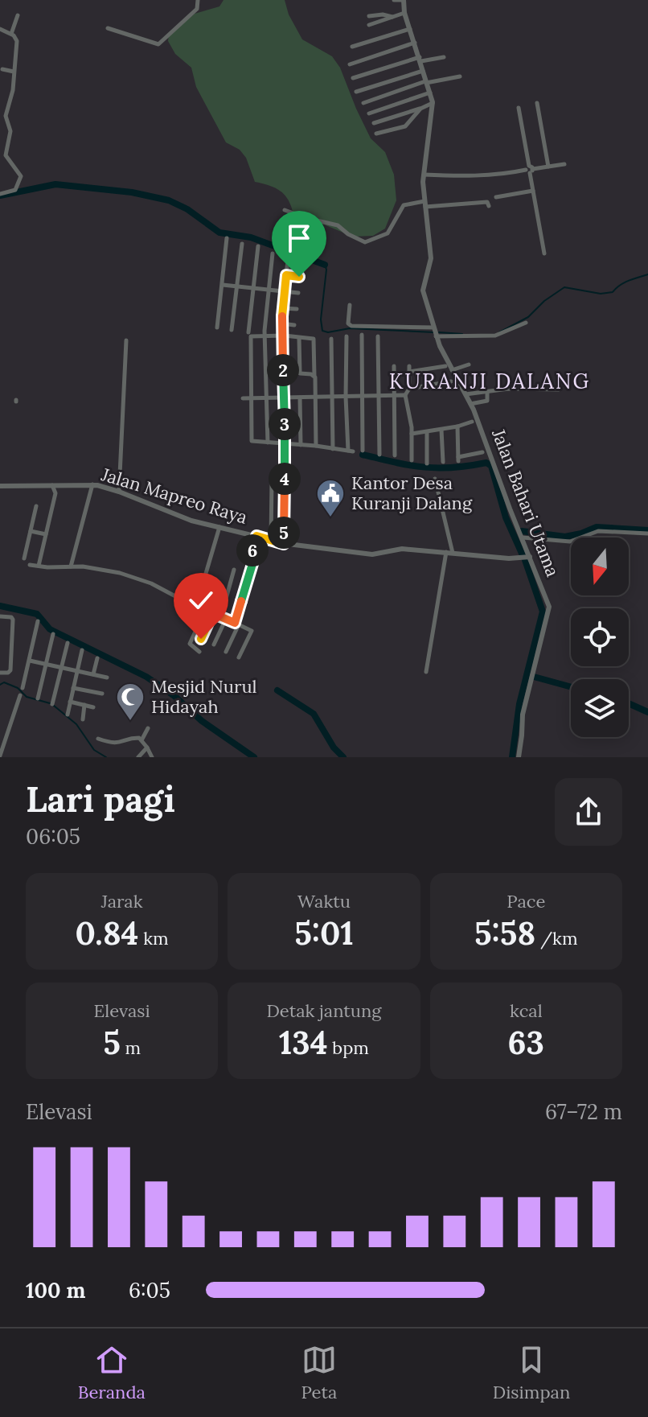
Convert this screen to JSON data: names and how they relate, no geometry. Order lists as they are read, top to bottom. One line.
{"streets":{"street":["Jalan Mapreo Raya","Jalan Bahari Utama"]},"crossings":[["Jalan Mapreo Raya","Jalan Bahari Utama"]],"districts":["KURANJI DALANG"],"places":{"public building":["Kantor Desa Kuranji Dalang"],"mosque":["Mesjid Nurul Hidayah"]},"north":"bottom","page":{"pins":["2","3","4","5","6"],"heading":["Lari pagi","06:05"],"stats":[["Jarak","0.84 km"],["Waktu","5:01"],["Pace","5:58 /km"],["Elevasi","5 m"],["Detak jantung","134 bpm"],["kcal","63"]],"chart":["Elevasi","67–72 m"],"list":[{"name":"100 m","note":"6:05"}],"tabs":["Beranda","Peta","Disimpan"]}}
